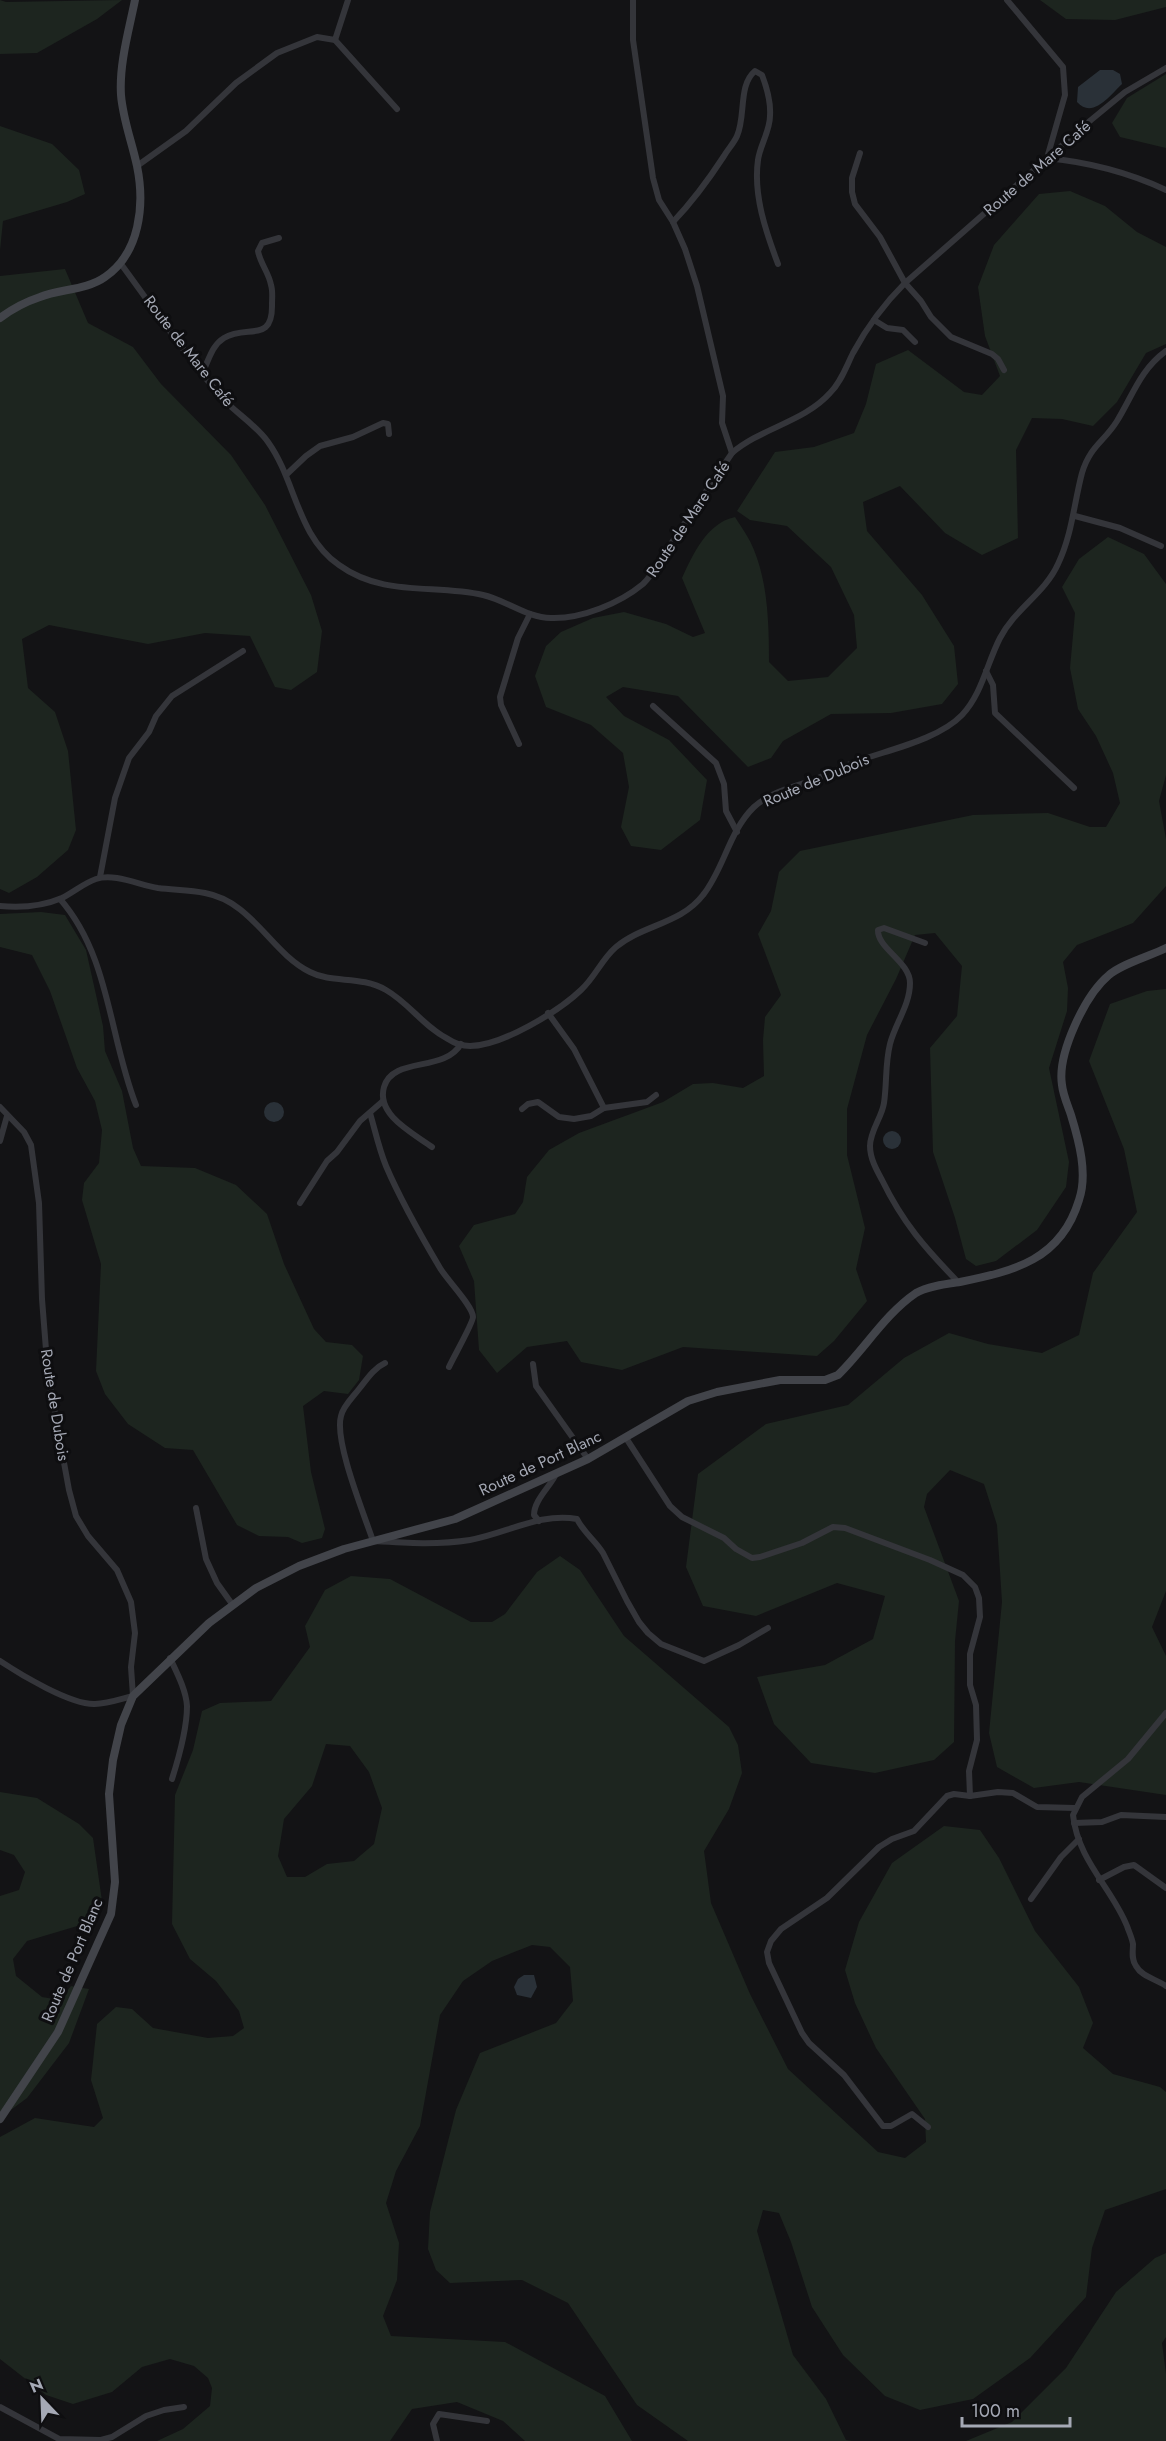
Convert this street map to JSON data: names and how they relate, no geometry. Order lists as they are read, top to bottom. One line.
{"streets":{"street":["Route de Mare Café","Route de Dubois","Route de Port Blanc"]},"crossings":[["Route de Dubois","Route de Port Blanc"]],"scale_bar":"100 m","north":"top left"}
